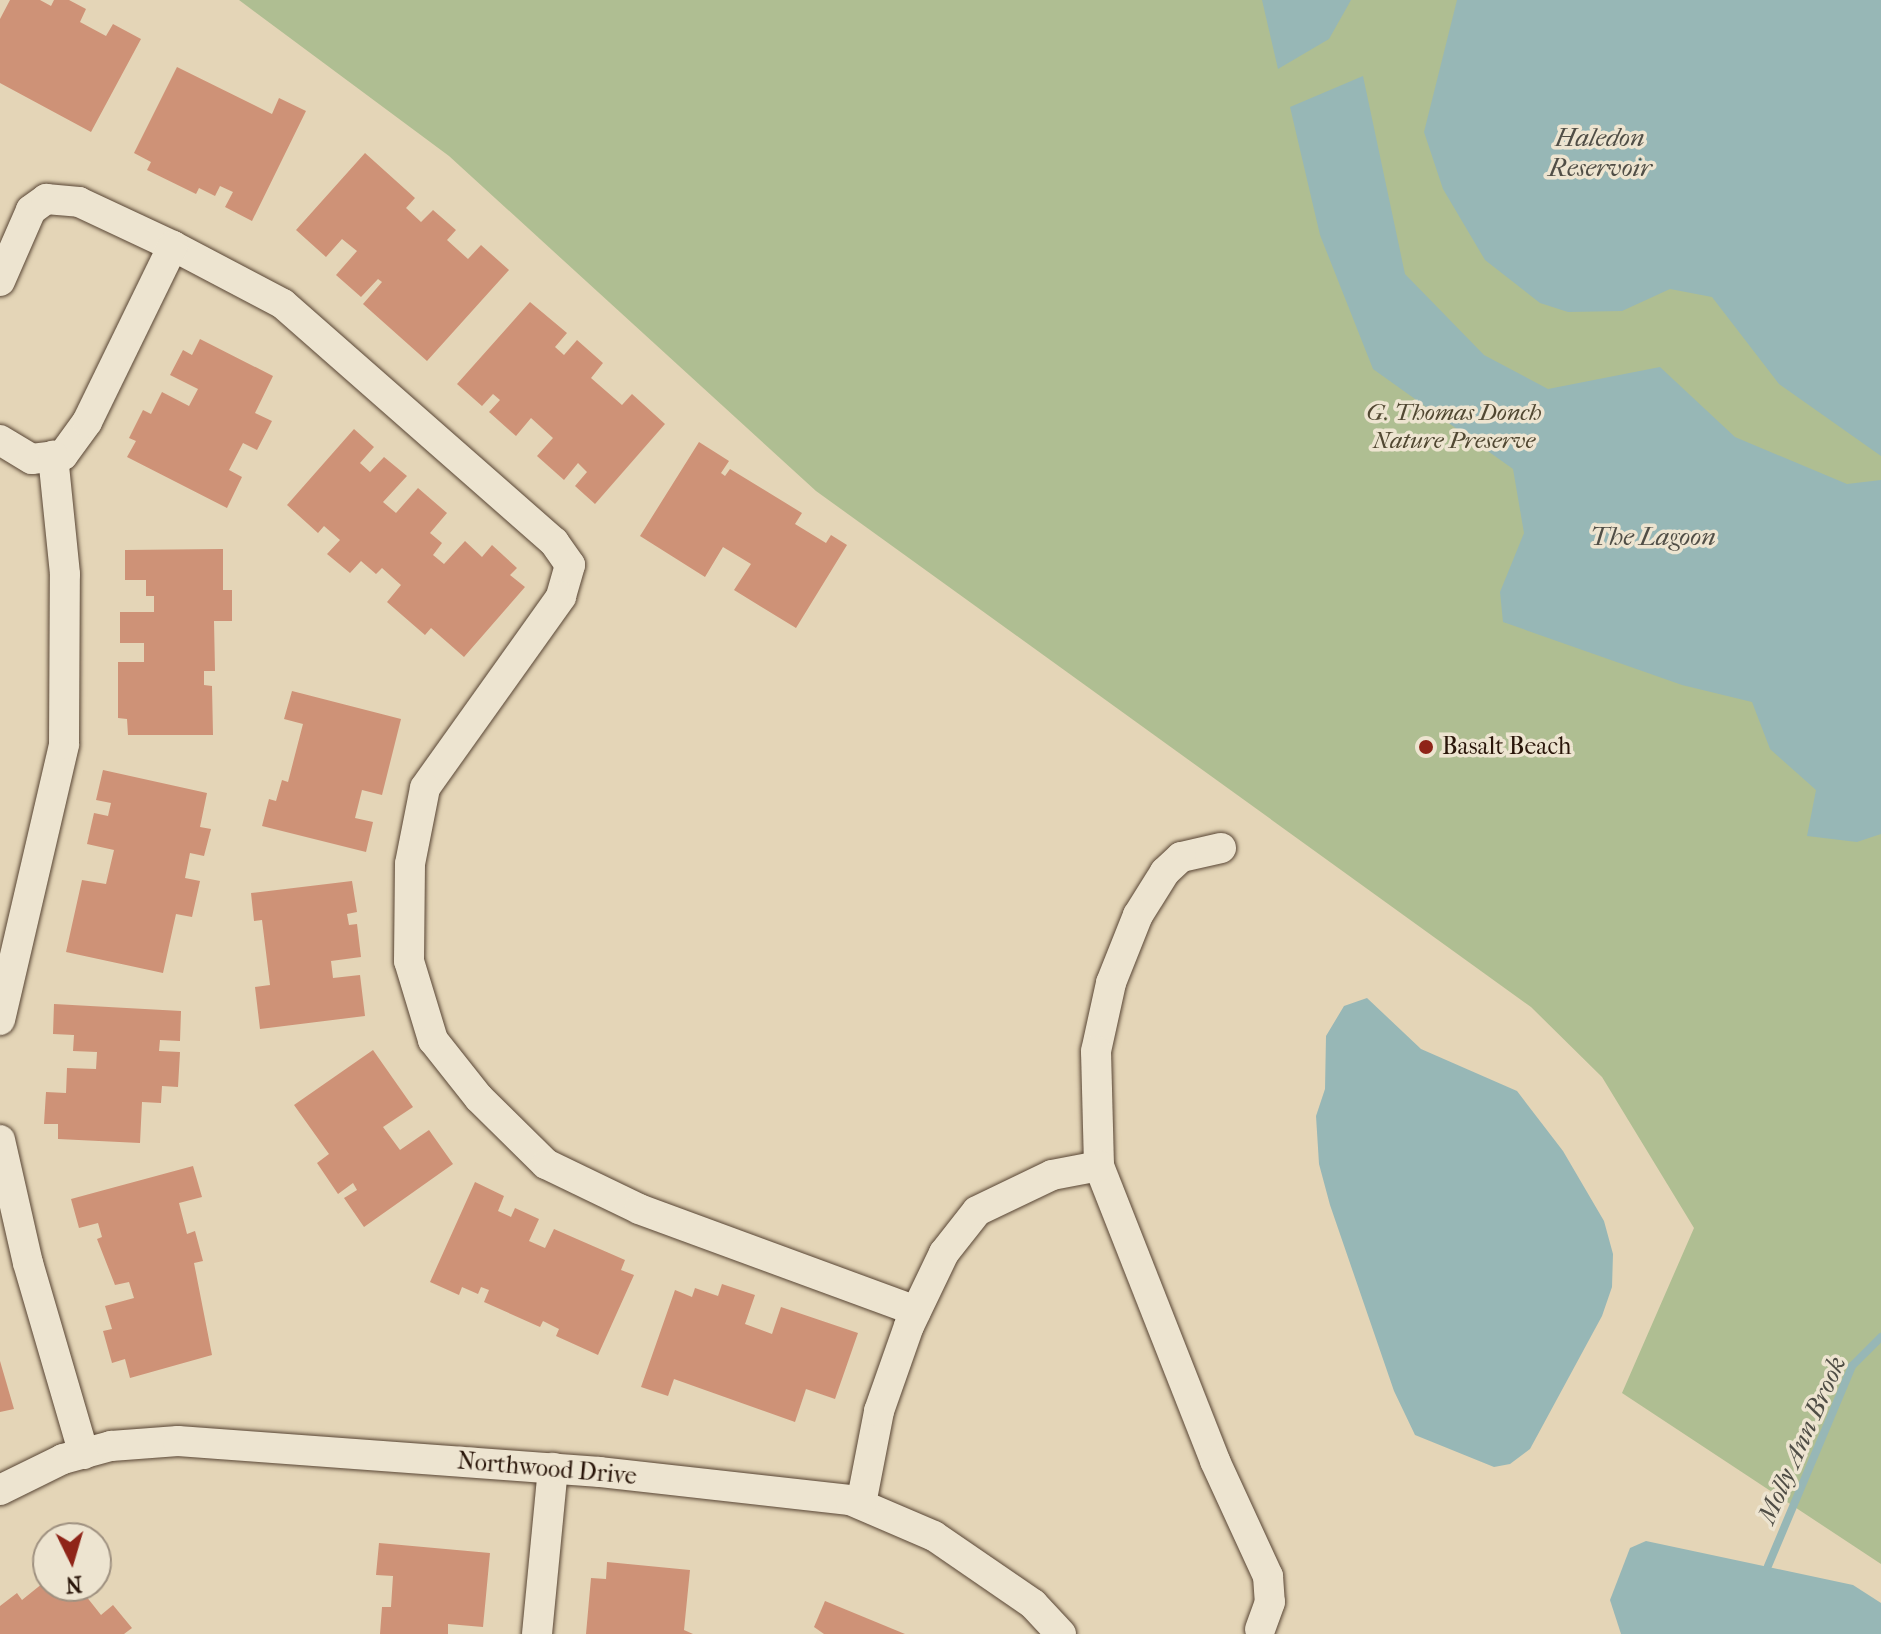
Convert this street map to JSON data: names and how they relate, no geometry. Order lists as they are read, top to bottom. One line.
{"streets":{"street":["Northwood Drive"]},"water":["Haledon Reservoir","The Lagoon","Molly Ann Brook"],"parks":["G. Thomas Donch Nature Preserve"],"places":["Basalt Beach"],"north":"bottom"}
